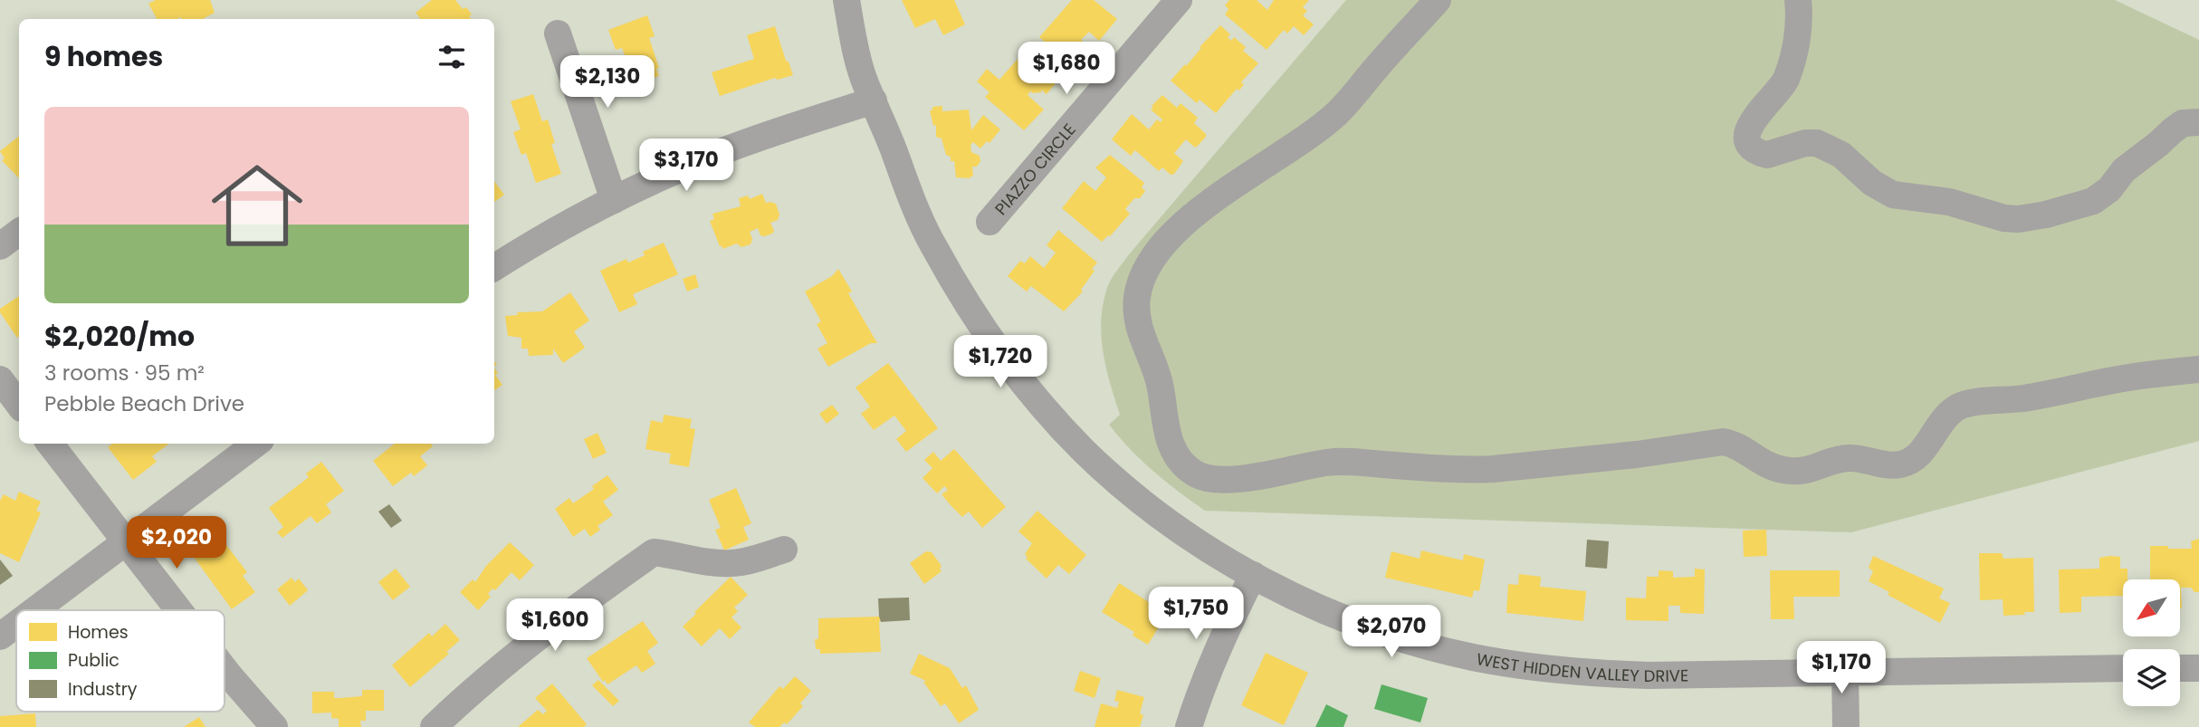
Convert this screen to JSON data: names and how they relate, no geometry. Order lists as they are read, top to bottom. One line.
{"streets":{"street":["PIAZZO CIRCLE","WEST HIDDEN VALLEY DRIVE"]},"legend":["Homes","Public","Industry"],"north":"bottom left","page":{"heading":"9 homes","price":["$1,680","$2,130","$3,170","$1,720","$2,020","$1,750","$1,600","$2,070","$1,170"],"list":[{"name":"$2,020/mo","note":"3 rooms · 95 m² · Pebble Beach Drive"}]}}
